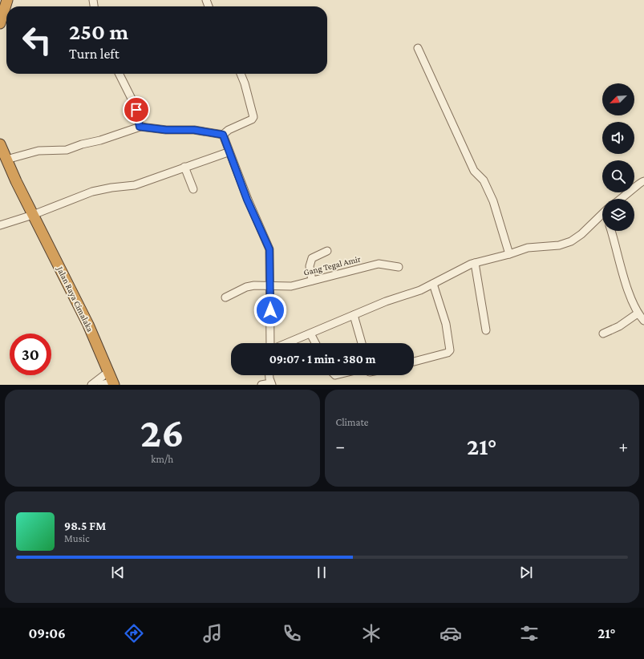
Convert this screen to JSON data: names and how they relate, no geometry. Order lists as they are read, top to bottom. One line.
{"streets":{"highway":["Jalan Raya Cimalaka"],"street":["Gang Tegal Amir"]},"north":"bottom left","page":{"turn":["250 m","Turn left"],"limit":"30","trip":"09:07 · 1 min · 380 m","tile":[["26","km/h"],"Climate"],"heat":["−","21°","+"],"song":["98.5 FM","Music"],"tabs":["09:06","21°"]}}
